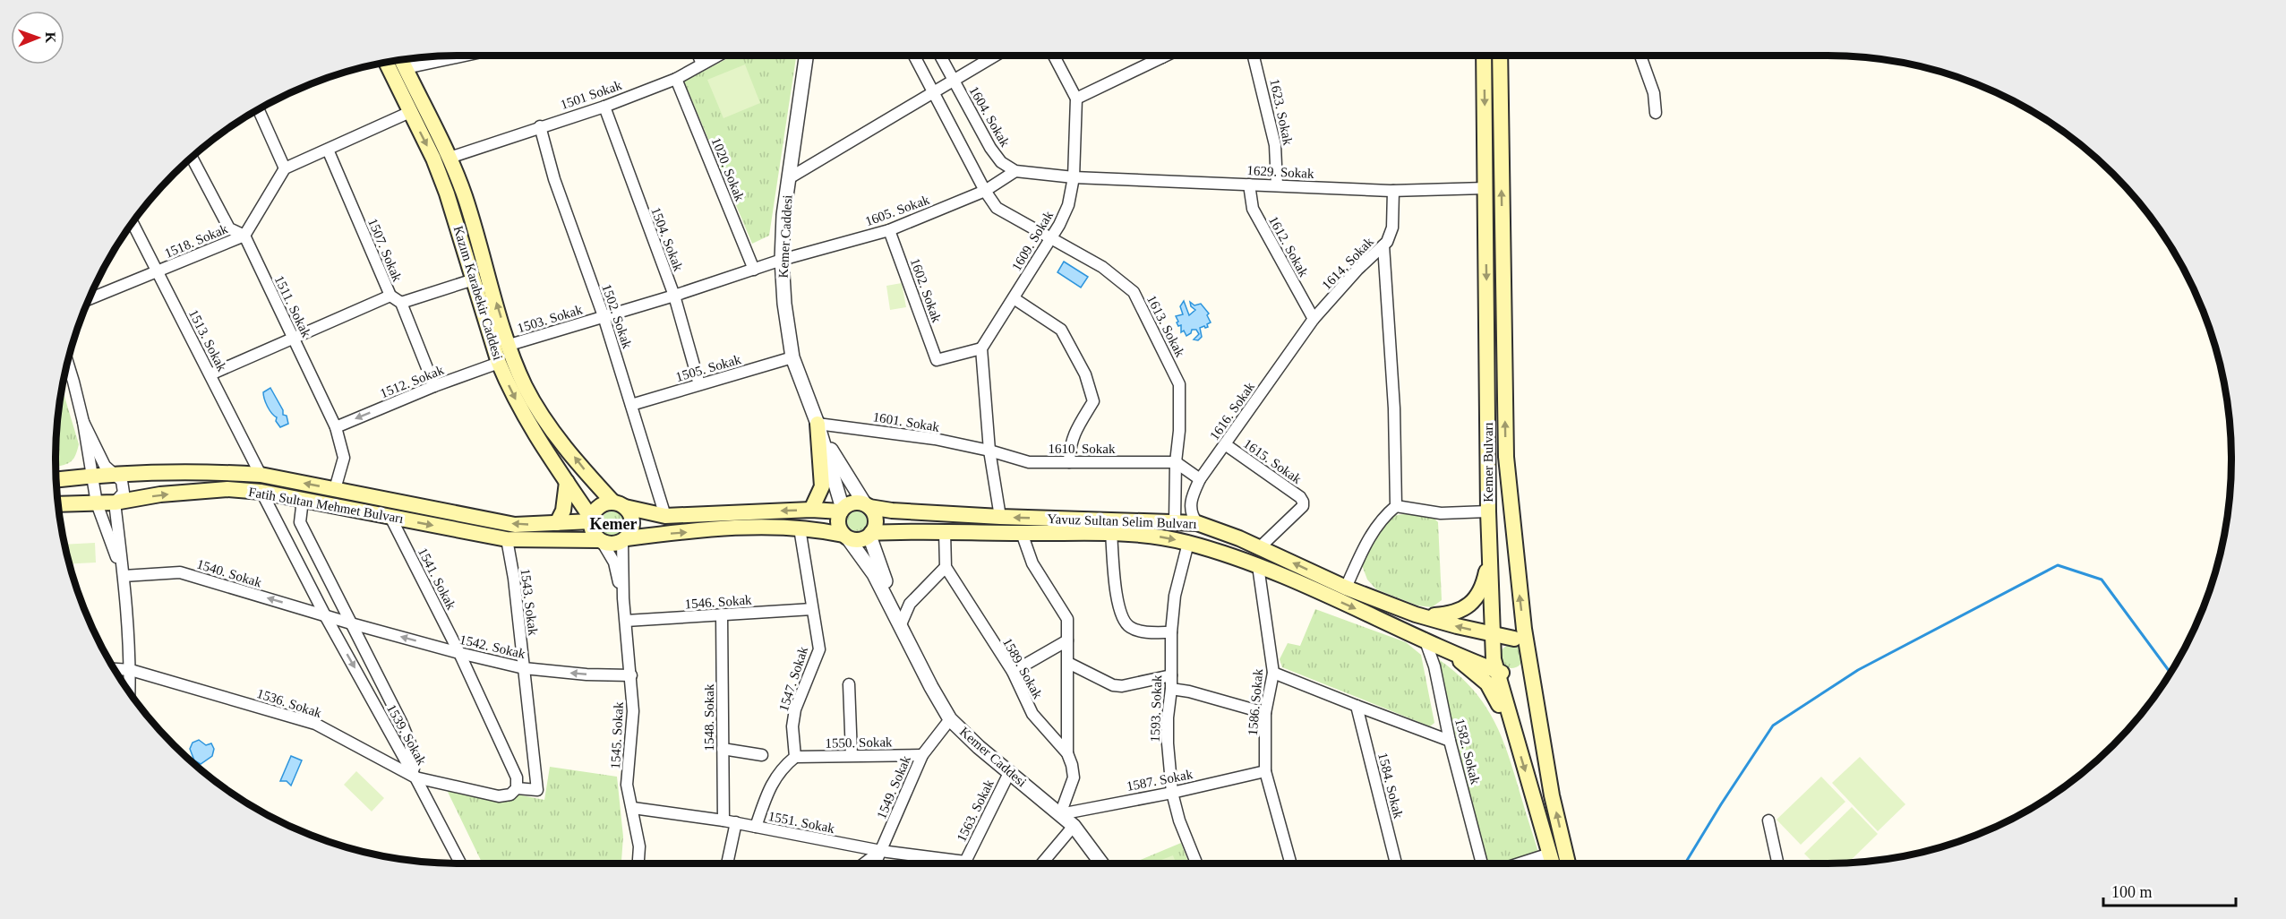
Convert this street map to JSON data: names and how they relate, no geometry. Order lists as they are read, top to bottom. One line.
{"streets":{"main road":["Kazım Karabekir Caddesi","Kemer Bulvarı","Fatih Sultan Mehmet Bulvarı","Yavuz Sultan Selim Bulvarı"],"street":["1501 Sokak","1623. Sokak","1604. Sokak","1020. Sokak","1629. Sokak","1605. Sokak","Kemer Caddesi","1504. Sokak","1518. Sokak","1609. Sokak","1612. Sokak","1507. Sokak","1614. Sokak","1602. Sokak","1511. Sokak","1502. Sokak","1503. Sokak","1613. Sokak","1513. Sokak","1505. Sokak","1512. Sokak","1616. Sokak","1601. Sokak","1610. Sokak","1615. Sokak","1540. Sokak","1541. Sokak","1543. Sokak","1546. Sokak","1542. Sokak","1589. Sokak","1547. Sokak","1586. Sokak","1536. Sokak","1593. Sokak","1548. Sokak","1539. Sokak","1545. Sokak","1550. Sokak","1582. Sokak","1587. Sokak","1584. Sokak","1549. Sokak","1563. Sokak","1551. Sokak"]},"crossings":[["1501 Sokak","1020. Sokak"],["1501 Sokak","1504. Sokak"],["1501 Sokak","Kazım Karabekir Caddesi"],["1501 Sokak","1502. Sokak"],["1623. Sokak","1629. Sokak"],["1604. Sokak","1605. Sokak"],["1020. Sokak","1503. Sokak"],["1629. Sokak","1609. Sokak"],["1629. Sokak","1612. Sokak"],["1629. Sokak","1614. Sokak"],["1629. Sokak","Kemer Bulvarı"],["1605. Sokak","Kemer Caddesi"],["1605. Sokak","1602. Sokak"],["1605. Sokak","1503. Sokak"],["1605. Sokak","1613. Sokak"],["Kemer Caddesi","1503. Sokak"],["Kemer Caddesi","1505. Sokak"],["Kemer Caddesi","1601. Sokak"],["Kemer Caddesi","Yavuz Sultan Selim Bulvarı"],["Kemer Caddesi","1589. Sokak"],["Kemer Caddesi","1587. Sokak"],["Kemer Caddesi","1549. Sokak"],["Kemer Caddesi","1563. Sokak"],["1504. Sokak","1503. Sokak"],["1504. Sokak","1505. Sokak"],["1518. Sokak","1511. Sokak"],["1518. Sokak","1513. Sokak"],["1609. Sokak","1602. Sokak"],["1609. Sokak","1613. Sokak"],["1612. Sokak","1614. Sokak"],["1612. Sokak","1616. Sokak"],["1614. Sokak","1616. Sokak"],["Kazım Karabekir Caddesi","1503. Sokak"],["Kazım Karabekir Caddesi","1512. Sokak"],["Kazım Karabekir Caddesi","Fatih Sultan Mehmet Bulvarı"],["1511. Sokak","1512. Sokak"],["1511. Sokak","Fatih Sultan Mehmet Bulvarı"],["1502. Sokak","1503. Sokak"],["1502. Sokak","1505. Sokak"],["1613. Sokak","1610. Sokak"],["1613. Sokak","Yavuz Sultan Selim Bulvarı"],["1513. Sokak","Fatih Sultan Mehmet Bulvarı"],["1616. Sokak","1615. Sokak"],["1616. Sokak","Yavuz Sultan Selim Bulvarı"],["1601. Sokak","1610. Sokak"],["1615. Sokak","Yavuz Sultan Selim Bulvarı"],["Kemer Bulvarı","Yavuz Sultan Selim Bulvarı"],["Fatih Sultan Mehmet Bulvarı","1541. Sokak"],["Fatih Sultan Mehmet Bulvarı","1543. Sokak"],["Fatih Sultan Mehmet Bulvarı","1539. Sokak"],["Yavuz Sultan Selim Bulvarı","1586. Sokak"],["Yavuz Sultan Selim Bulvarı","1593. Sokak"],["Yavuz Sultan Selim Bulvarı","1582. Sokak"],["1540. Sokak","1542. Sokak"],["1540. Sokak","1539. Sokak"],["1541. Sokak","1543. Sokak"],["1541. Sokak","1542. Sokak"],["1541. Sokak","1536. Sokak"],["1543. Sokak","1542. Sokak"],["1543. Sokak","1536. Sokak"],["1546. Sokak","1547. Sokak"],["1546. Sokak","1548. Sokak"],["1546. Sokak","1545. Sokak"],["1542. Sokak","1539. Sokak"],["1542. Sokak","1545. Sokak"],["1589. Sokak","1587. Sokak"],["1547. Sokak","1550. Sokak"],["1586. Sokak","1587. Sokak"],["1536. Sokak","1539. Sokak"],["1593. Sokak","1587. Sokak"],["1548. Sokak","1551. Sokak"],["1545. Sokak","1551. Sokak"],["1550. Sokak","1549. Sokak"],["1549. Sokak","1551. Sokak"]],"one_way":["1512. Sokak","1540. Sokak","1542. Sokak"],"districts":["Kemer"],"scale_bar":"100 m","north":"right"}
